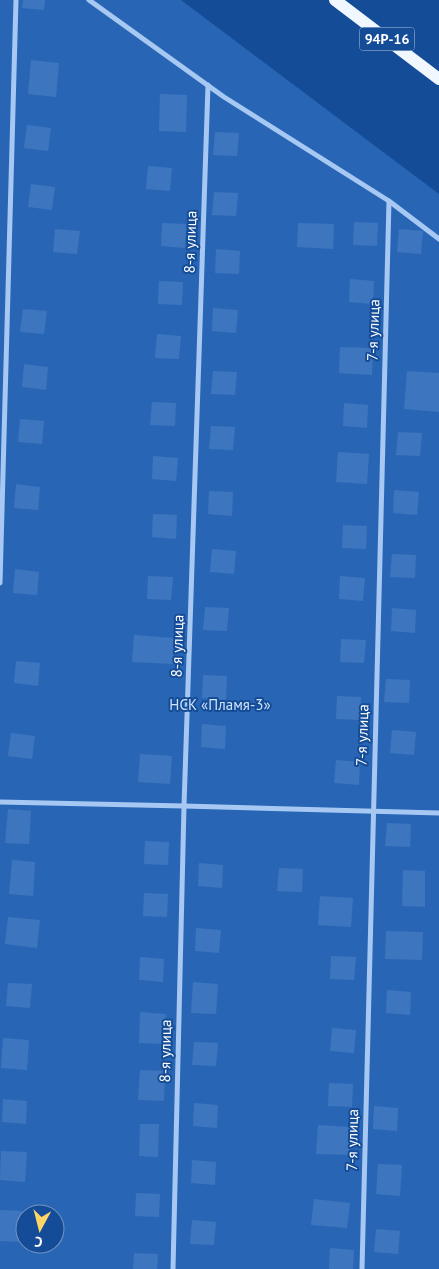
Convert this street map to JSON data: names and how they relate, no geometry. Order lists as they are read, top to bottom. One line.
{"streets":{"main road":["94Р-16"],"street":["8-я улица","7-я улица"]},"parks":["НСК «Пламя-3»"],"north":"bottom"}
